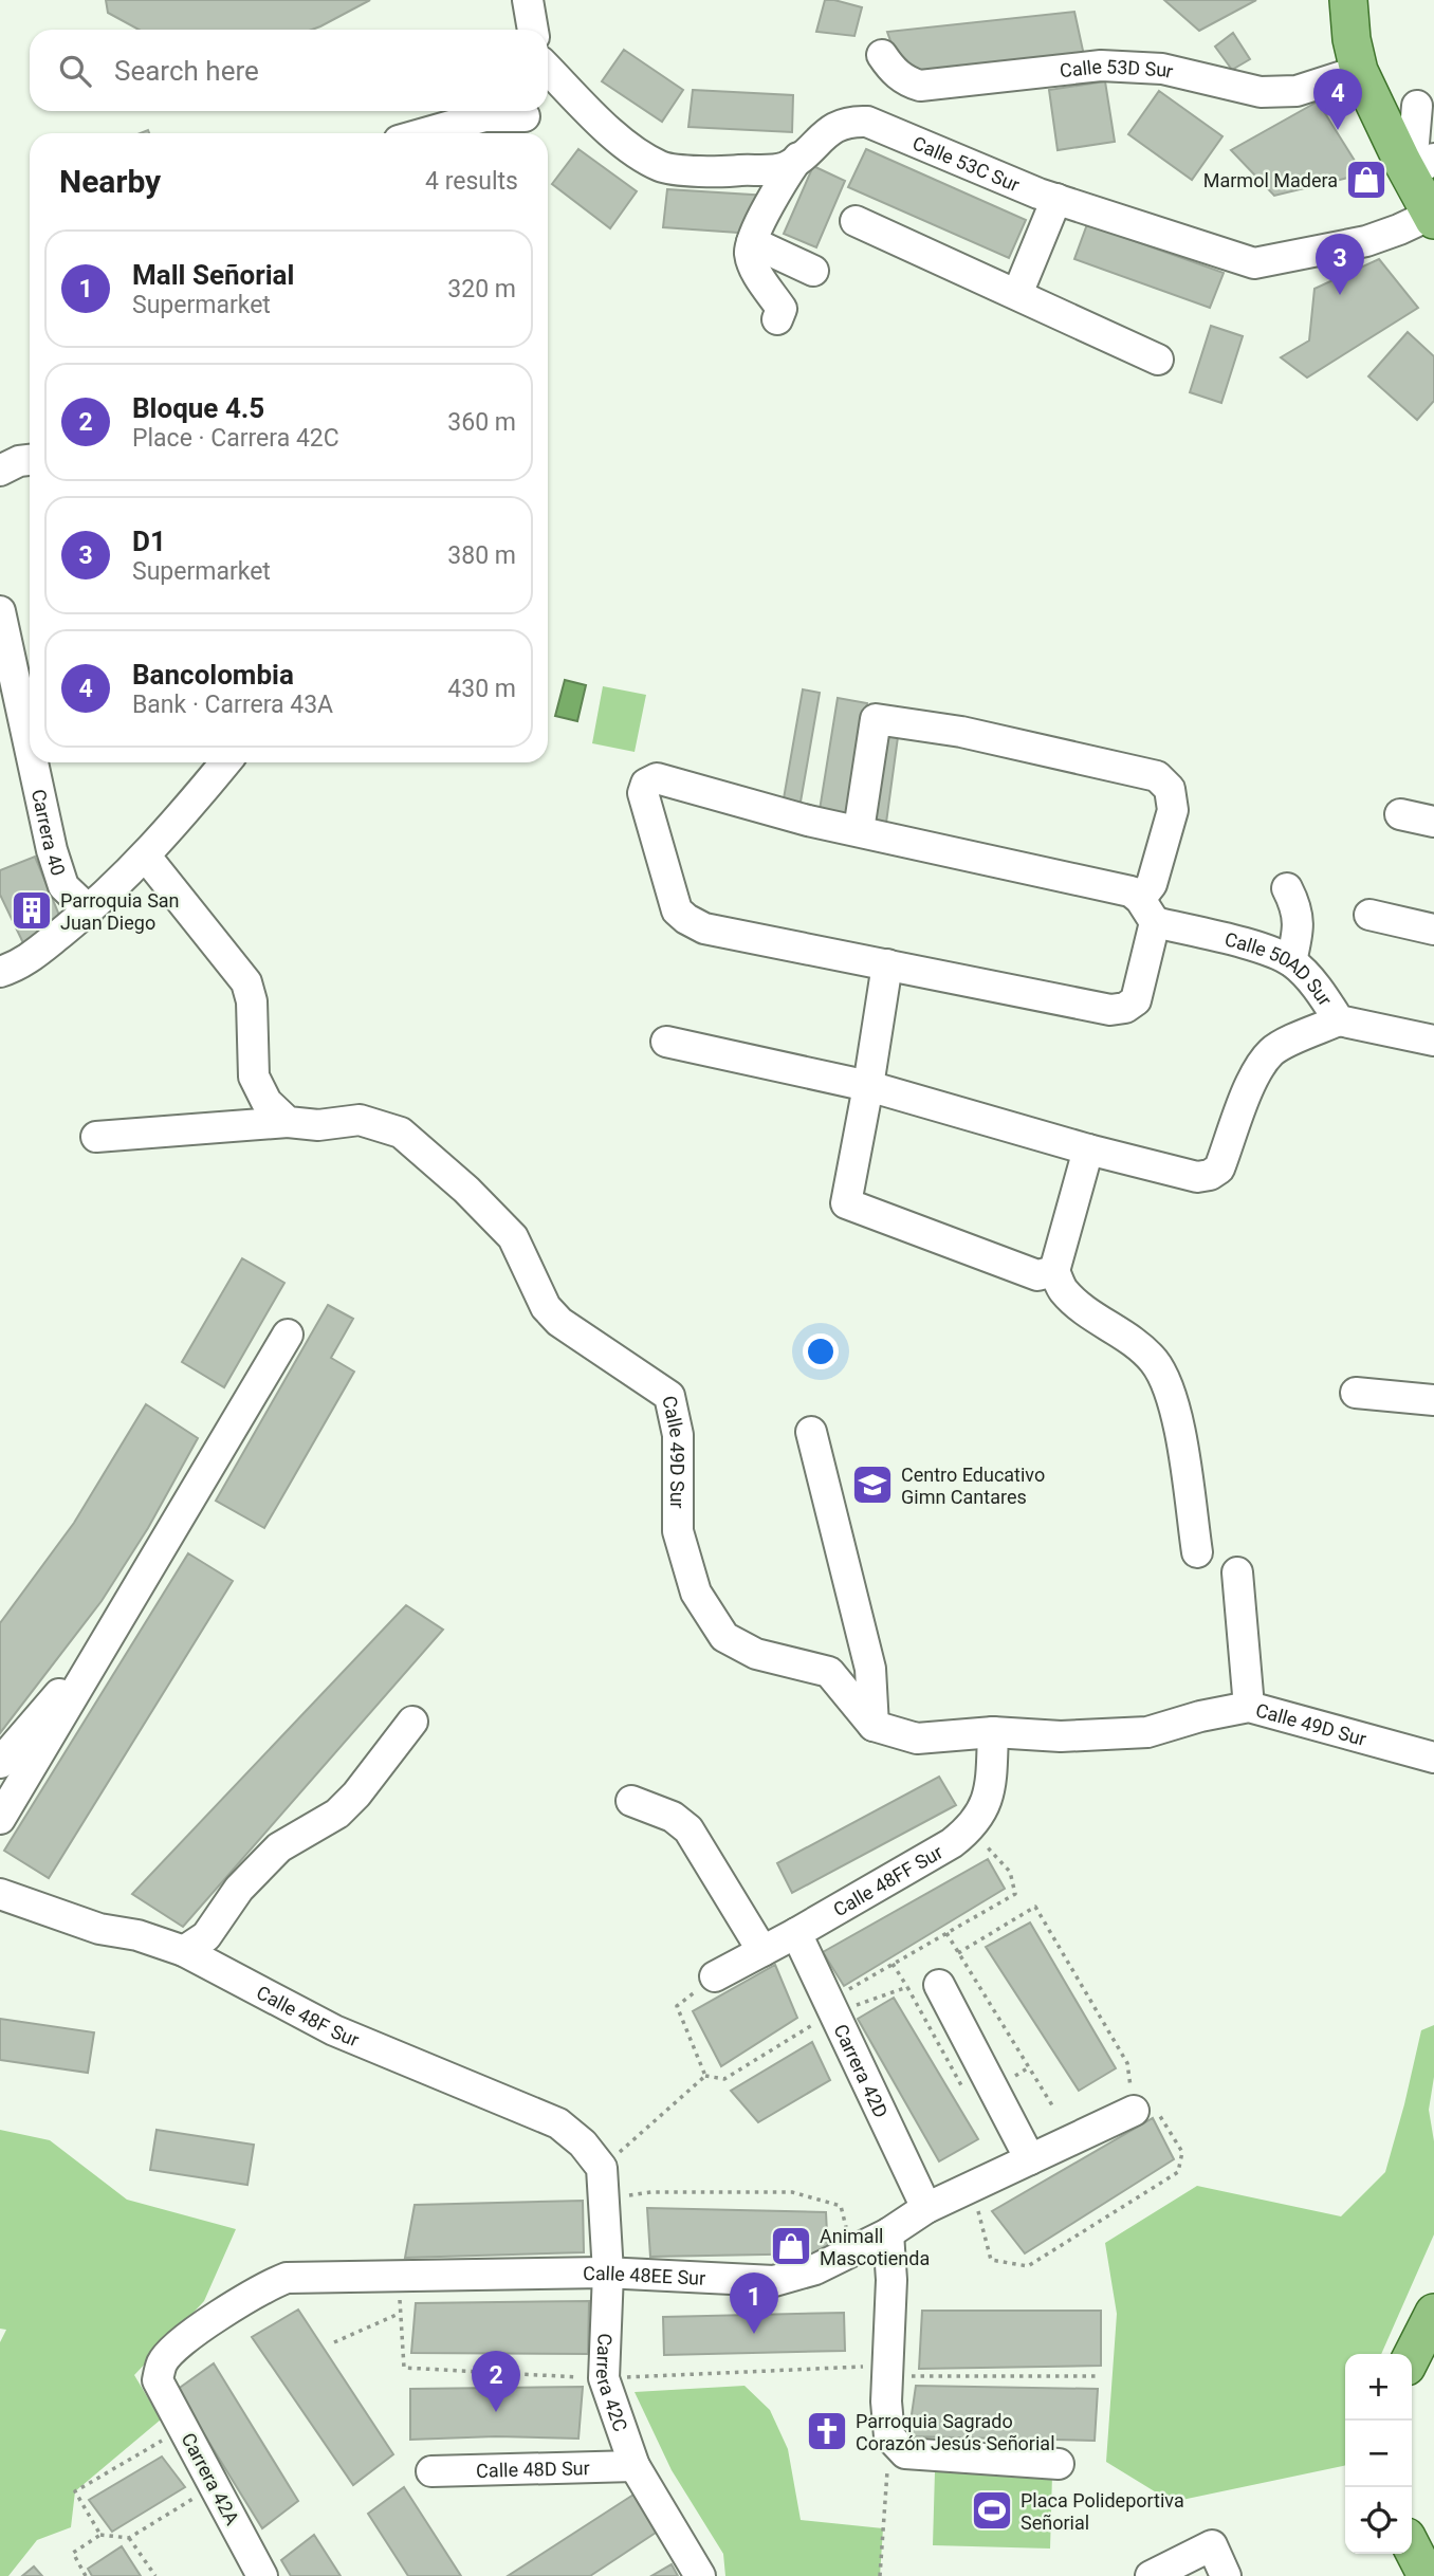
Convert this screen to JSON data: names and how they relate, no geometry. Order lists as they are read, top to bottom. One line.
{"streets":{"street":["Calle 53D Sur","Calle 53C Sur","Carrera 40","Calle 50AD Sur","Calle 49D Sur","Calle 48FF Sur","Calle 48F Sur","Carrera 42D","Calle 48EE Sur","Carrera 42C","Calle 48D Sur","Carrera 42A"]},"crossings":[["Calle 49D Sur","Calle 48FF Sur"],["Calle 48FF Sur","Carrera 42D"],["Calle 48F Sur","Carrera 42C"],["Carrera 42D","Calle 48EE Sur"],["Calle 48EE Sur","Carrera 42C"],["Calle 48EE Sur","Carrera 42A"],["Carrera 42C","Calle 48D Sur"]],"places":{"shop":["Marmol Madera","Animall Mascotienda"],"building":["Parroquia San Juan Diego"],"school or university":["Centro Educativo Gimn Cantares"],"church":["Parroquia Sagrado Corazón Jesús Señorial"],"sports":["Placa Polideportiva Señorial"]},"page":{"search":"Search here","pins":["4","3","1","2"],"heading":["Nearby","4 results"],"list":[{"mark":"1","name":"Mall Señorial","note":"Supermarket","value":"320 m"},{"mark":"2","name":"Bloque 4.5","note":"Place · Carrera 42C","value":"360 m"},{"mark":"3","name":"D1","note":"Supermarket","value":"380 m"},{"mark":"4","name":"Bancolombia","note":"Bank · Carrera 43A","value":"430 m"}],"map_buttons":["+","−"]}}
